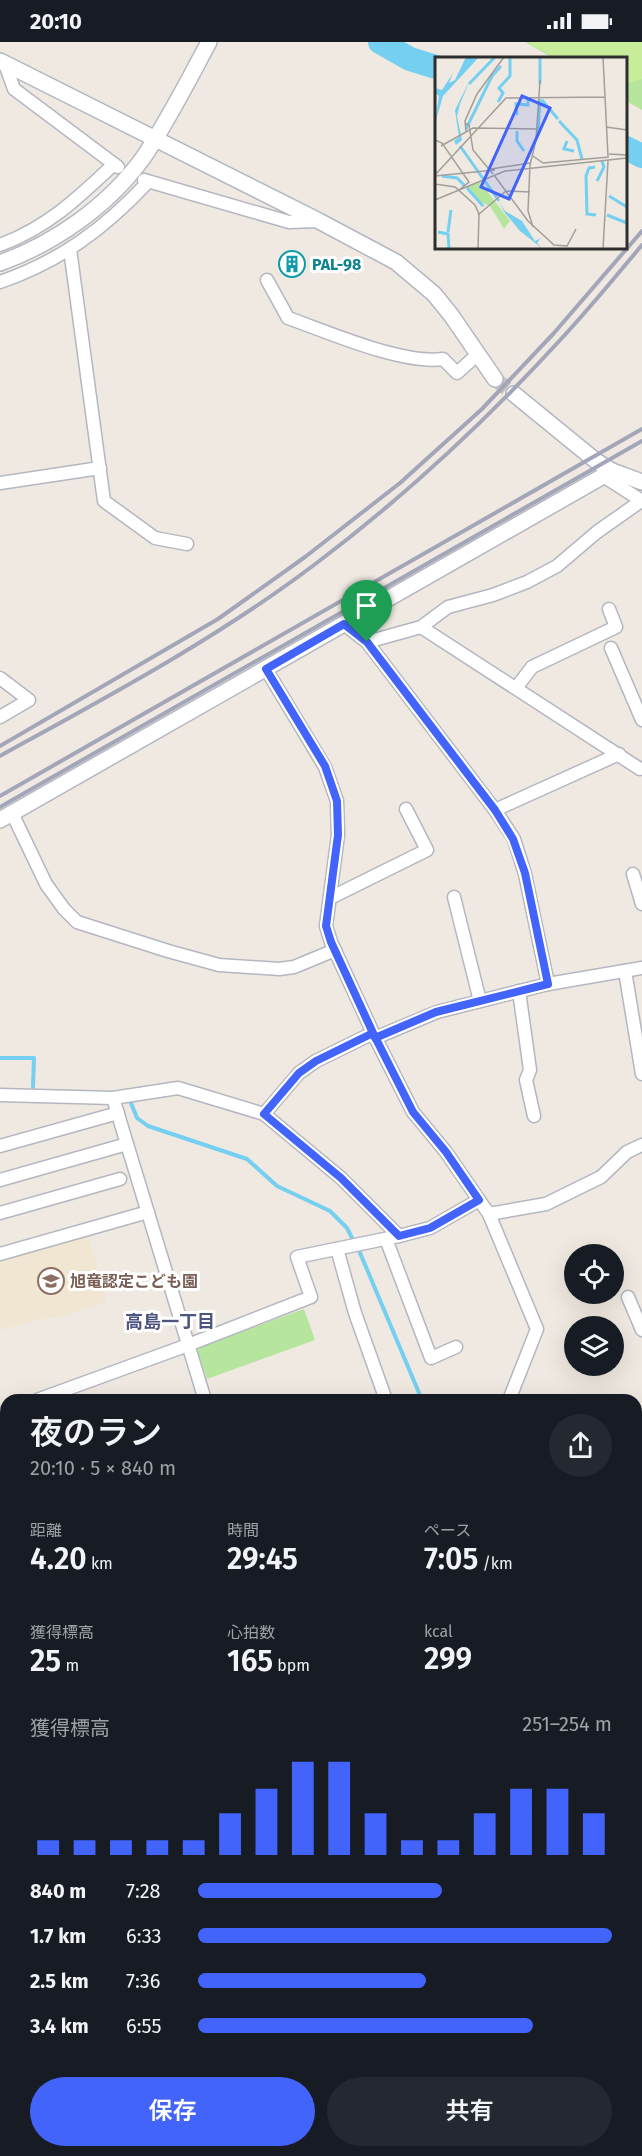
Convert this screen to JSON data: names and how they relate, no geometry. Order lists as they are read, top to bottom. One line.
{"districts":["高島一丁目"],"places":{"building":["PAL-98"],"school or university":["旭竜認定こども園"]},"page":{"status":"20:10","heading":["夜のラン","20:10 · 5 × 840 m"],"stats":[["距離","4.20 km"],["時間","29:45"],["ペース","7:05 /km"],["獲得標高","25 m"],["心拍数","165 bpm"],["kcal","299"]],"chart":["獲得標高","251–254 m"],"list":[{"name":"840 m","note":"7:28"},{"name":"1.7 km","note":"6:33"},{"name":"2.5 km","note":"7:36"},{"name":"3.4 km","note":"6:55"}],"buttons":["保存","共有"]}}
